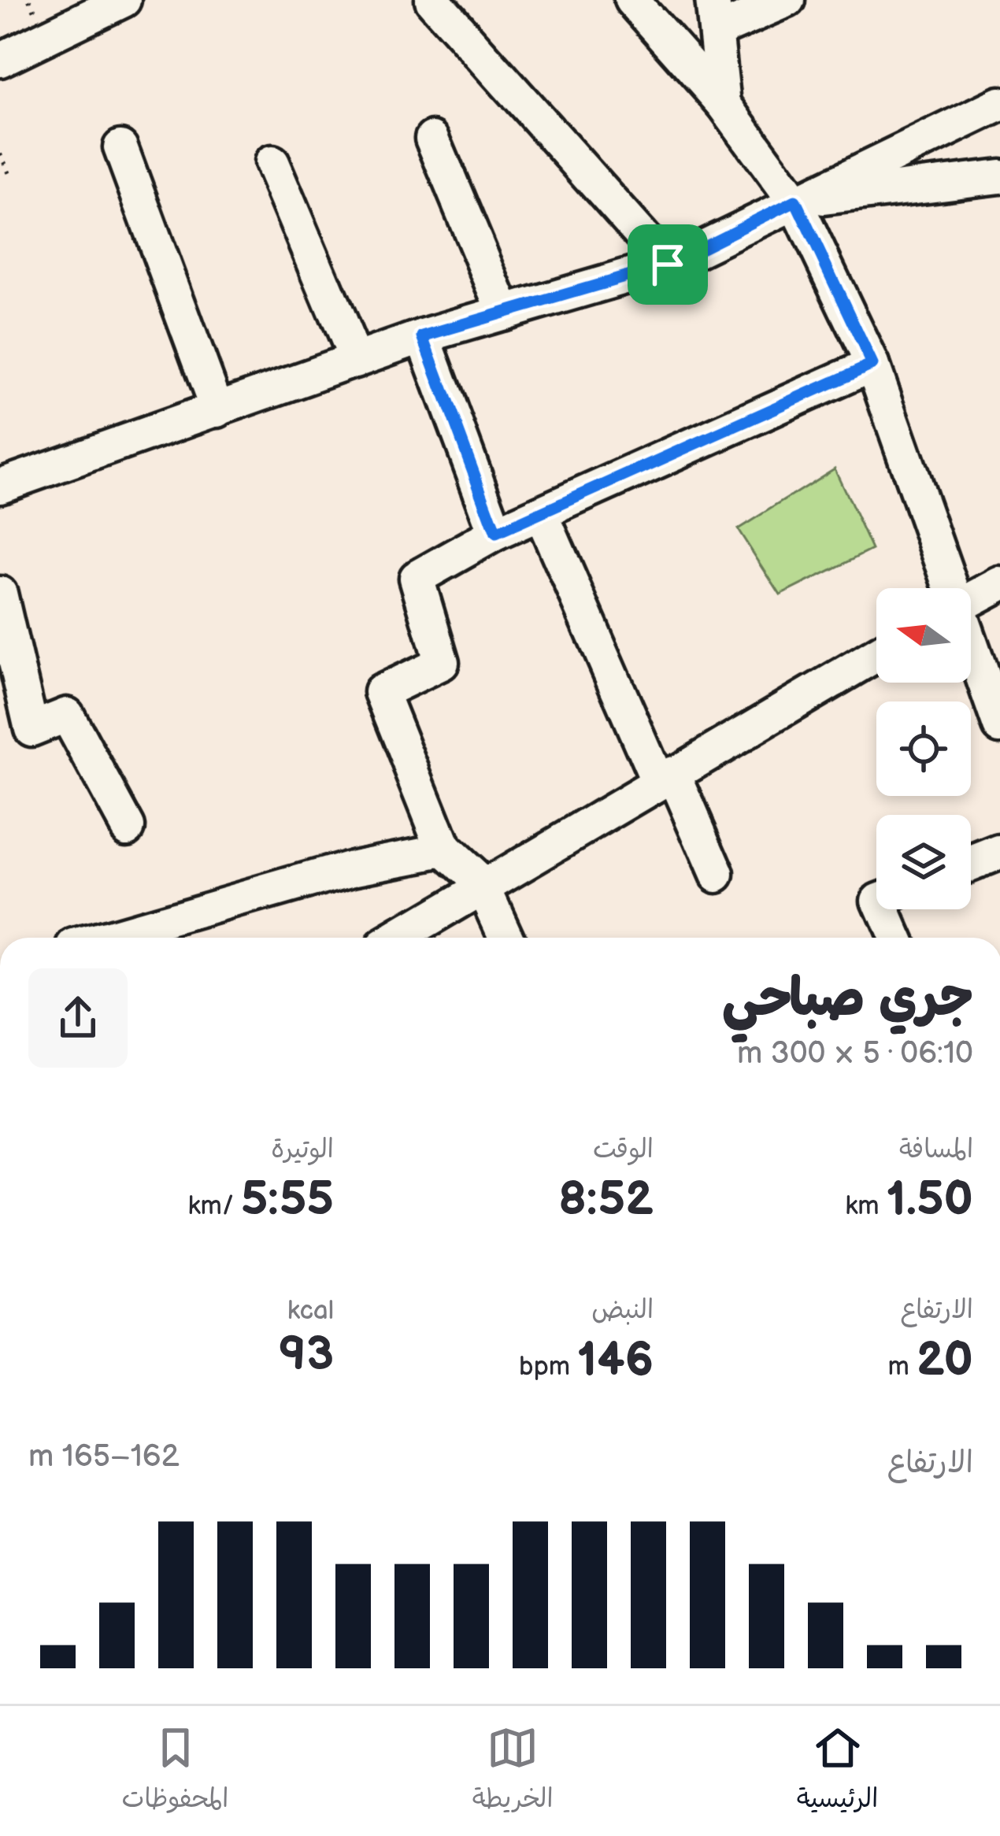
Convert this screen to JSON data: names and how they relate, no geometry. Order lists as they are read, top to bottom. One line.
{"north":"left","page":{"heading":["جري صباحي","06:10 · 5 × 300 m"],"stats":[["المسافة","1.50 km"],["الوقت","8:52"],["الوتيرة","5:55 /km"],["الارتفاع","20 m"],["النبض","146 bpm"],["kcal","93"]],"chart":["الارتفاع","162–165 m"],"tabs":["الرئيسية","الخريطة","المحفوظات"]}}
